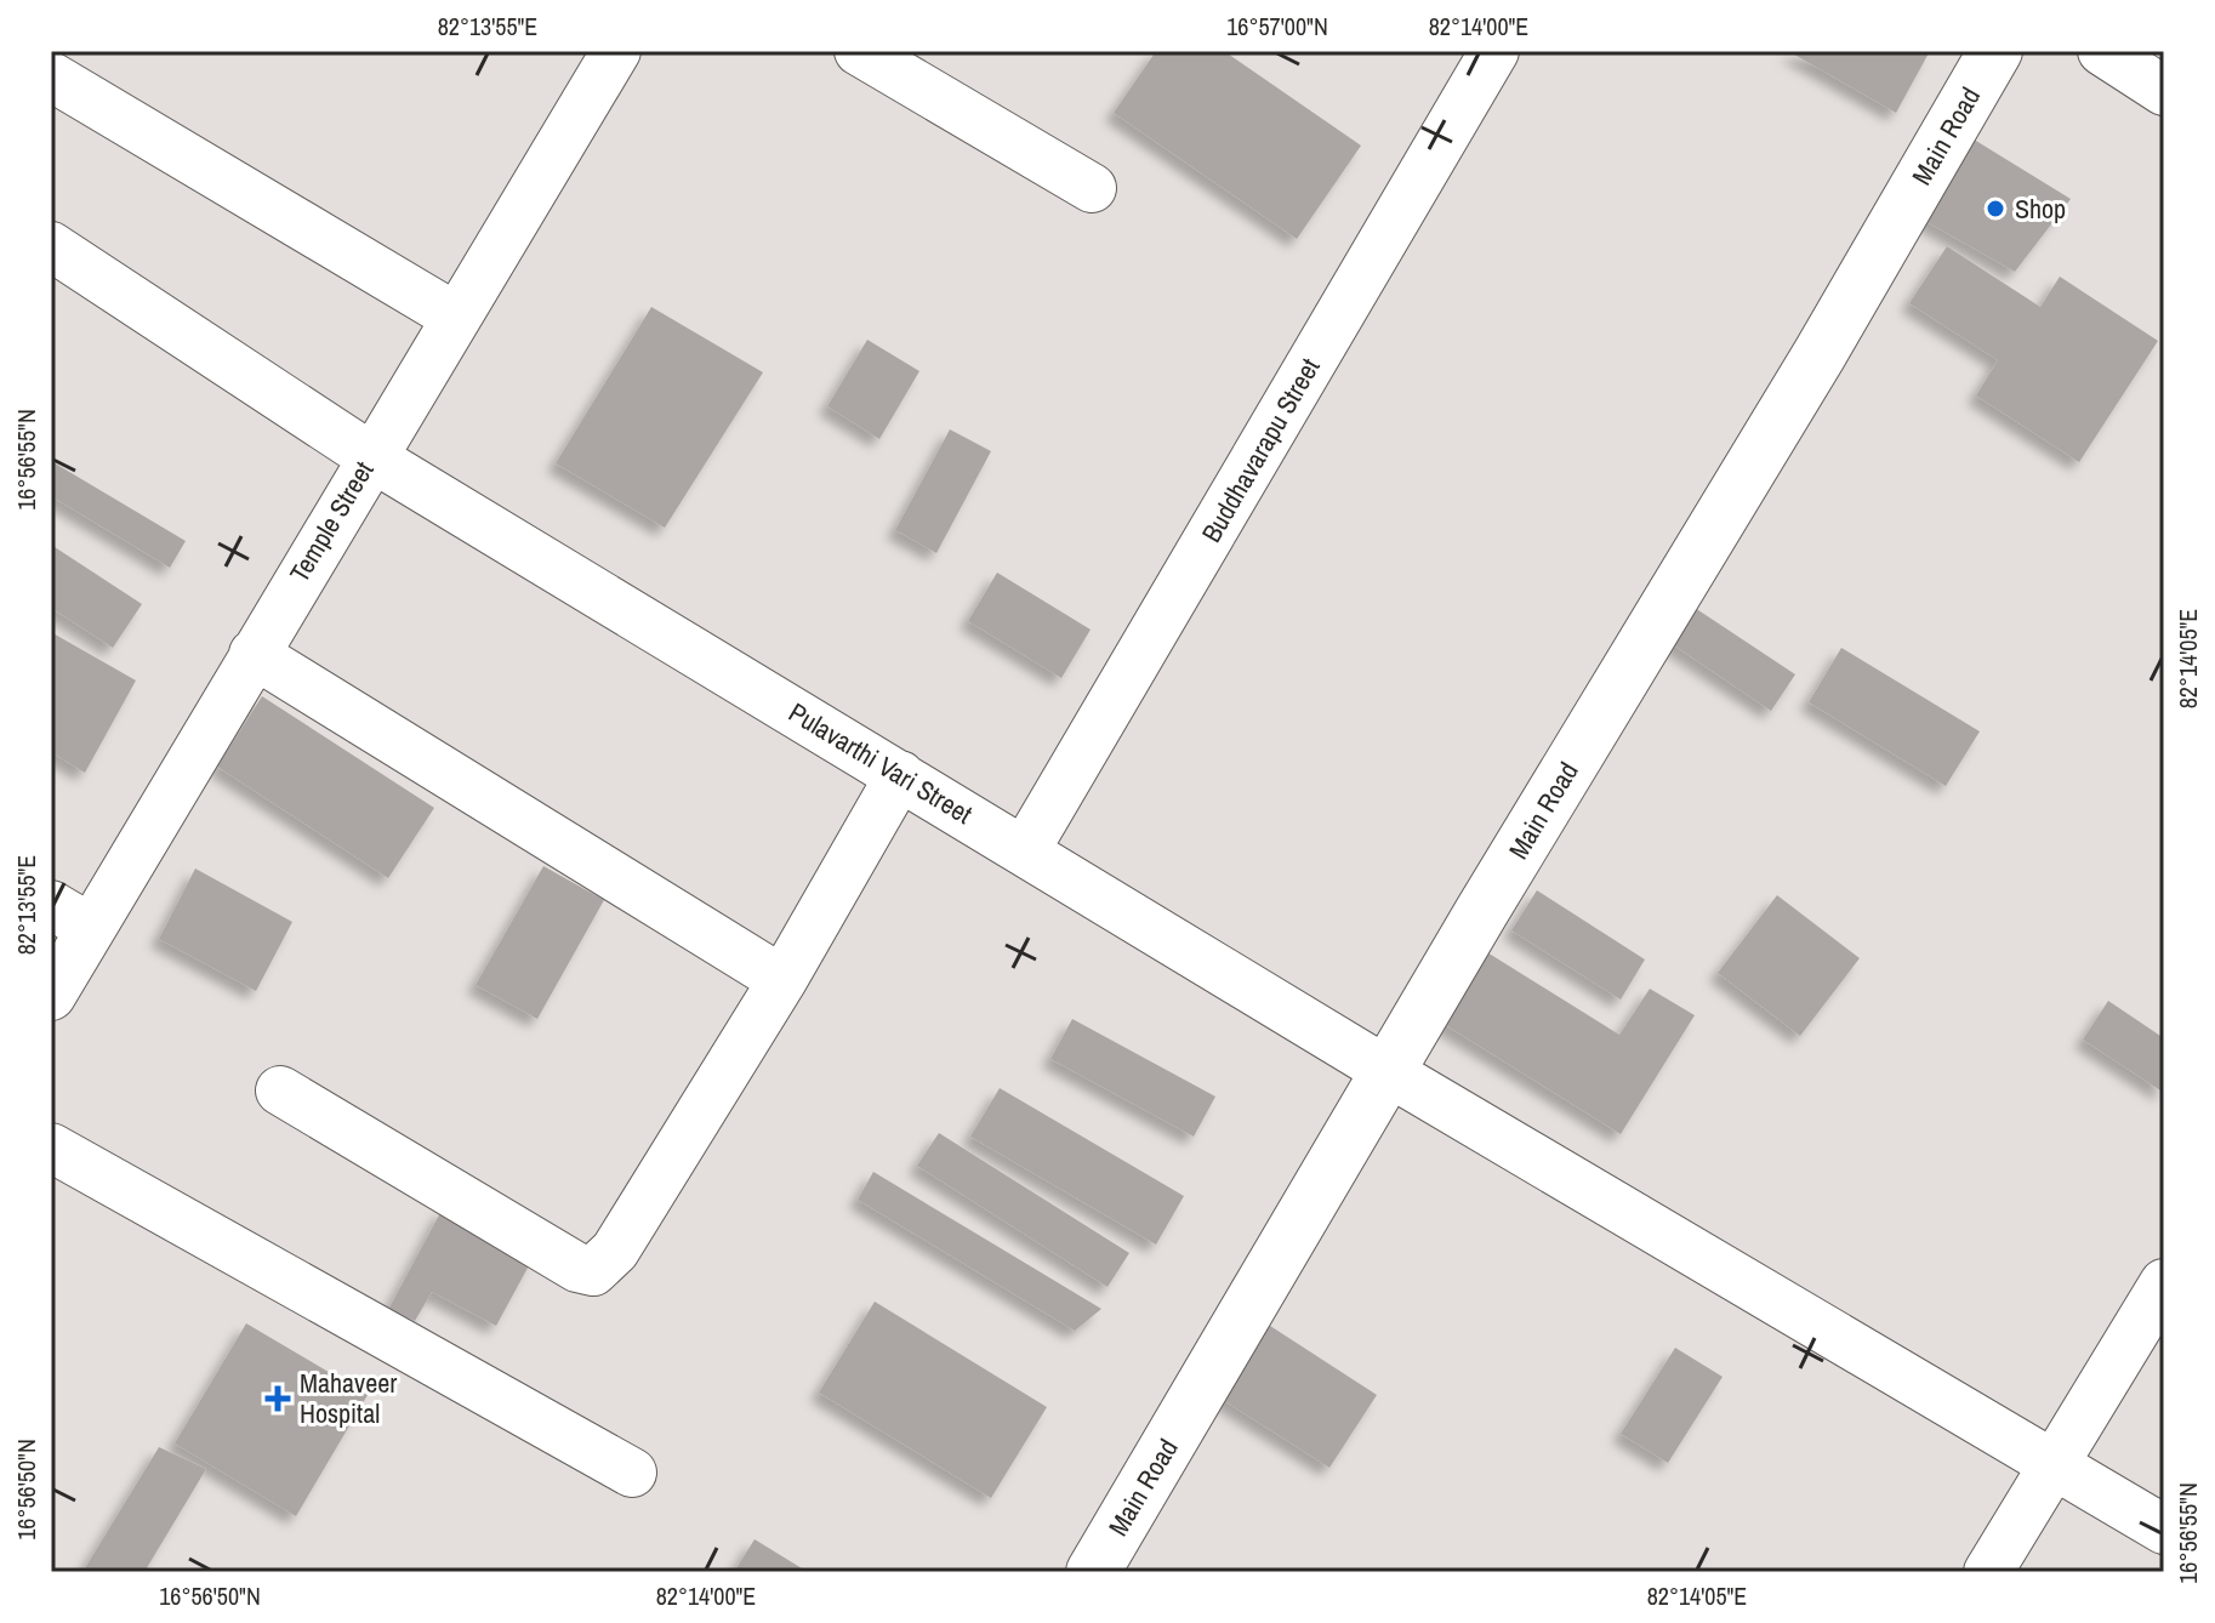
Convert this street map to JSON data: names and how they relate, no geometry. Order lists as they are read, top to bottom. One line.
{"streets":{"highway":["Main Road"],"street":["Buddhavarapu Street","Temple Street","Pulavarthi Vari Street"]},"crossings":[["Main Road","Pulavarthi Vari Street"],["Buddhavarapu Street","Pulavarthi Vari Street"],["Temple Street","Pulavarthi Vari Street"]],"places":{"other":["Shop"],"health":["Mahaveer Hospital"]},"coordinates":["82°13'55\"E","16°57'00\"N","82°14'00\"E","16°56'55\"N","82°14'05\"E","16°56'50\"N"]}
